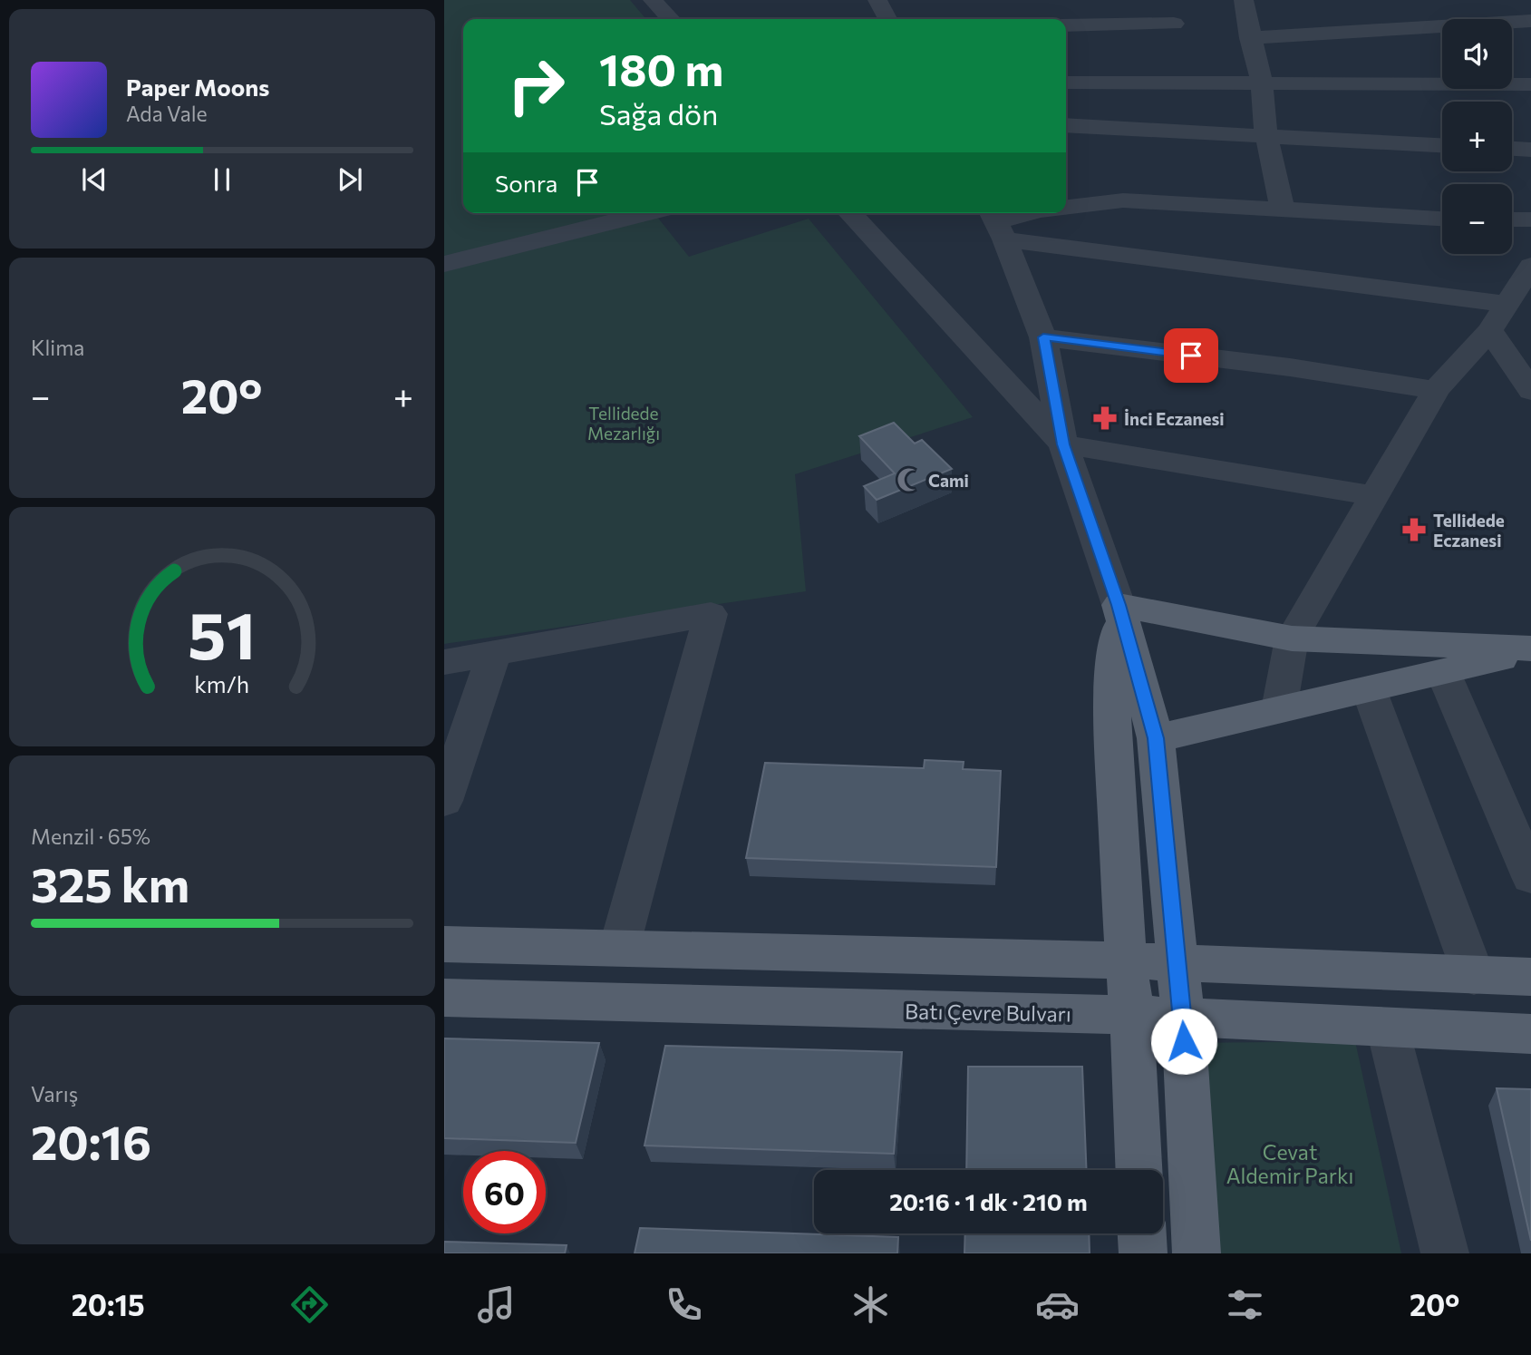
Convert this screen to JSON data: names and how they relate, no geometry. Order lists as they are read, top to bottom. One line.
{"streets":{"main road":["Batı Çevre Bulvarı"]},"parks":["Tellidede Mezarlığı","Cevat Aldemir Parkı"],"places":{"pharmacy":["İnci Eczanesi","Tellidede Eczanesi"],"mosque":["Cami"]},"page":{"map_buttons":["+","−"],"turn":["180 m","Sağa dön"],"song":["Paper Moons","Ada Vale"],"then":"Sonra","tile":["Klima",["Menzil · 65%","325 km"],["Varış","20:16"]],"heat":["−","20°","+"],"limit":"60","trip":"20:16 · 1 dk · 210 m","tabs":["20:15","20°"],"gauge":["51","km/h"]}}
